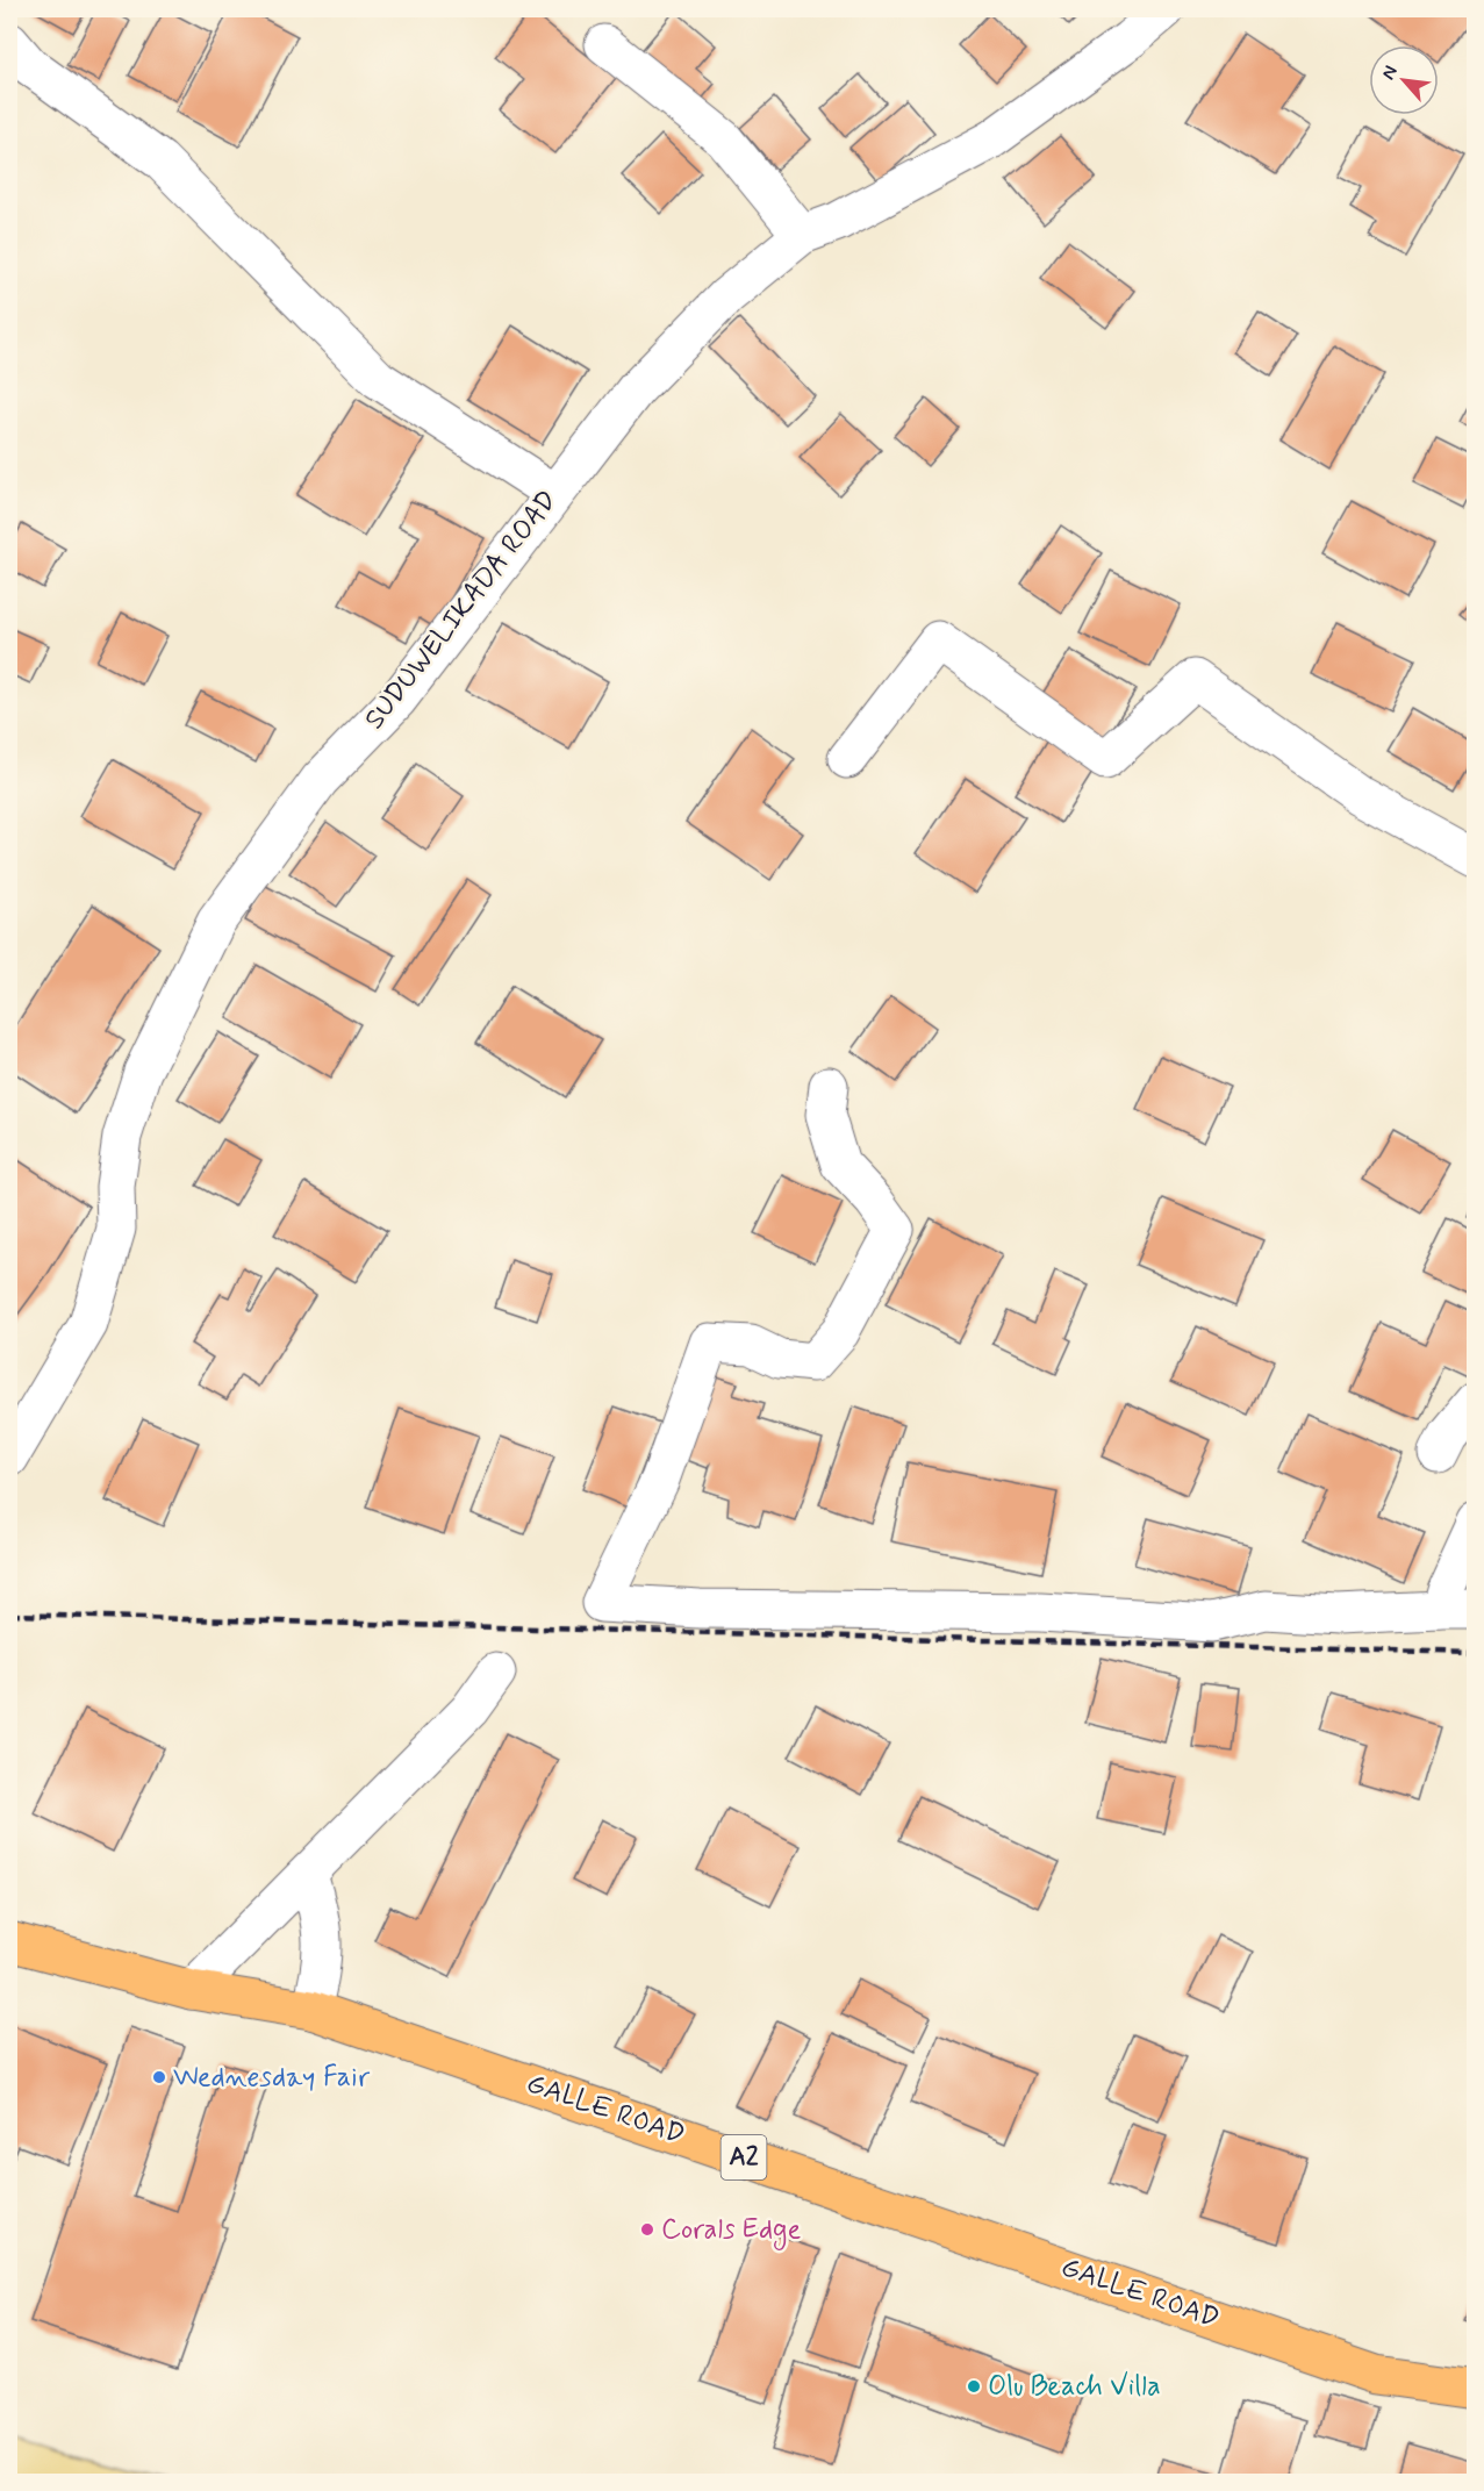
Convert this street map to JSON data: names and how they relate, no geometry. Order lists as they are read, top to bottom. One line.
{"streets":{"highway":["GALLE ROAD","A2"],"street":["SUDUWELIKADA ROAD"]},"places":["Wednesday Fair","Corals Edge","Olu Beach Villa"],"north":"top left"}
